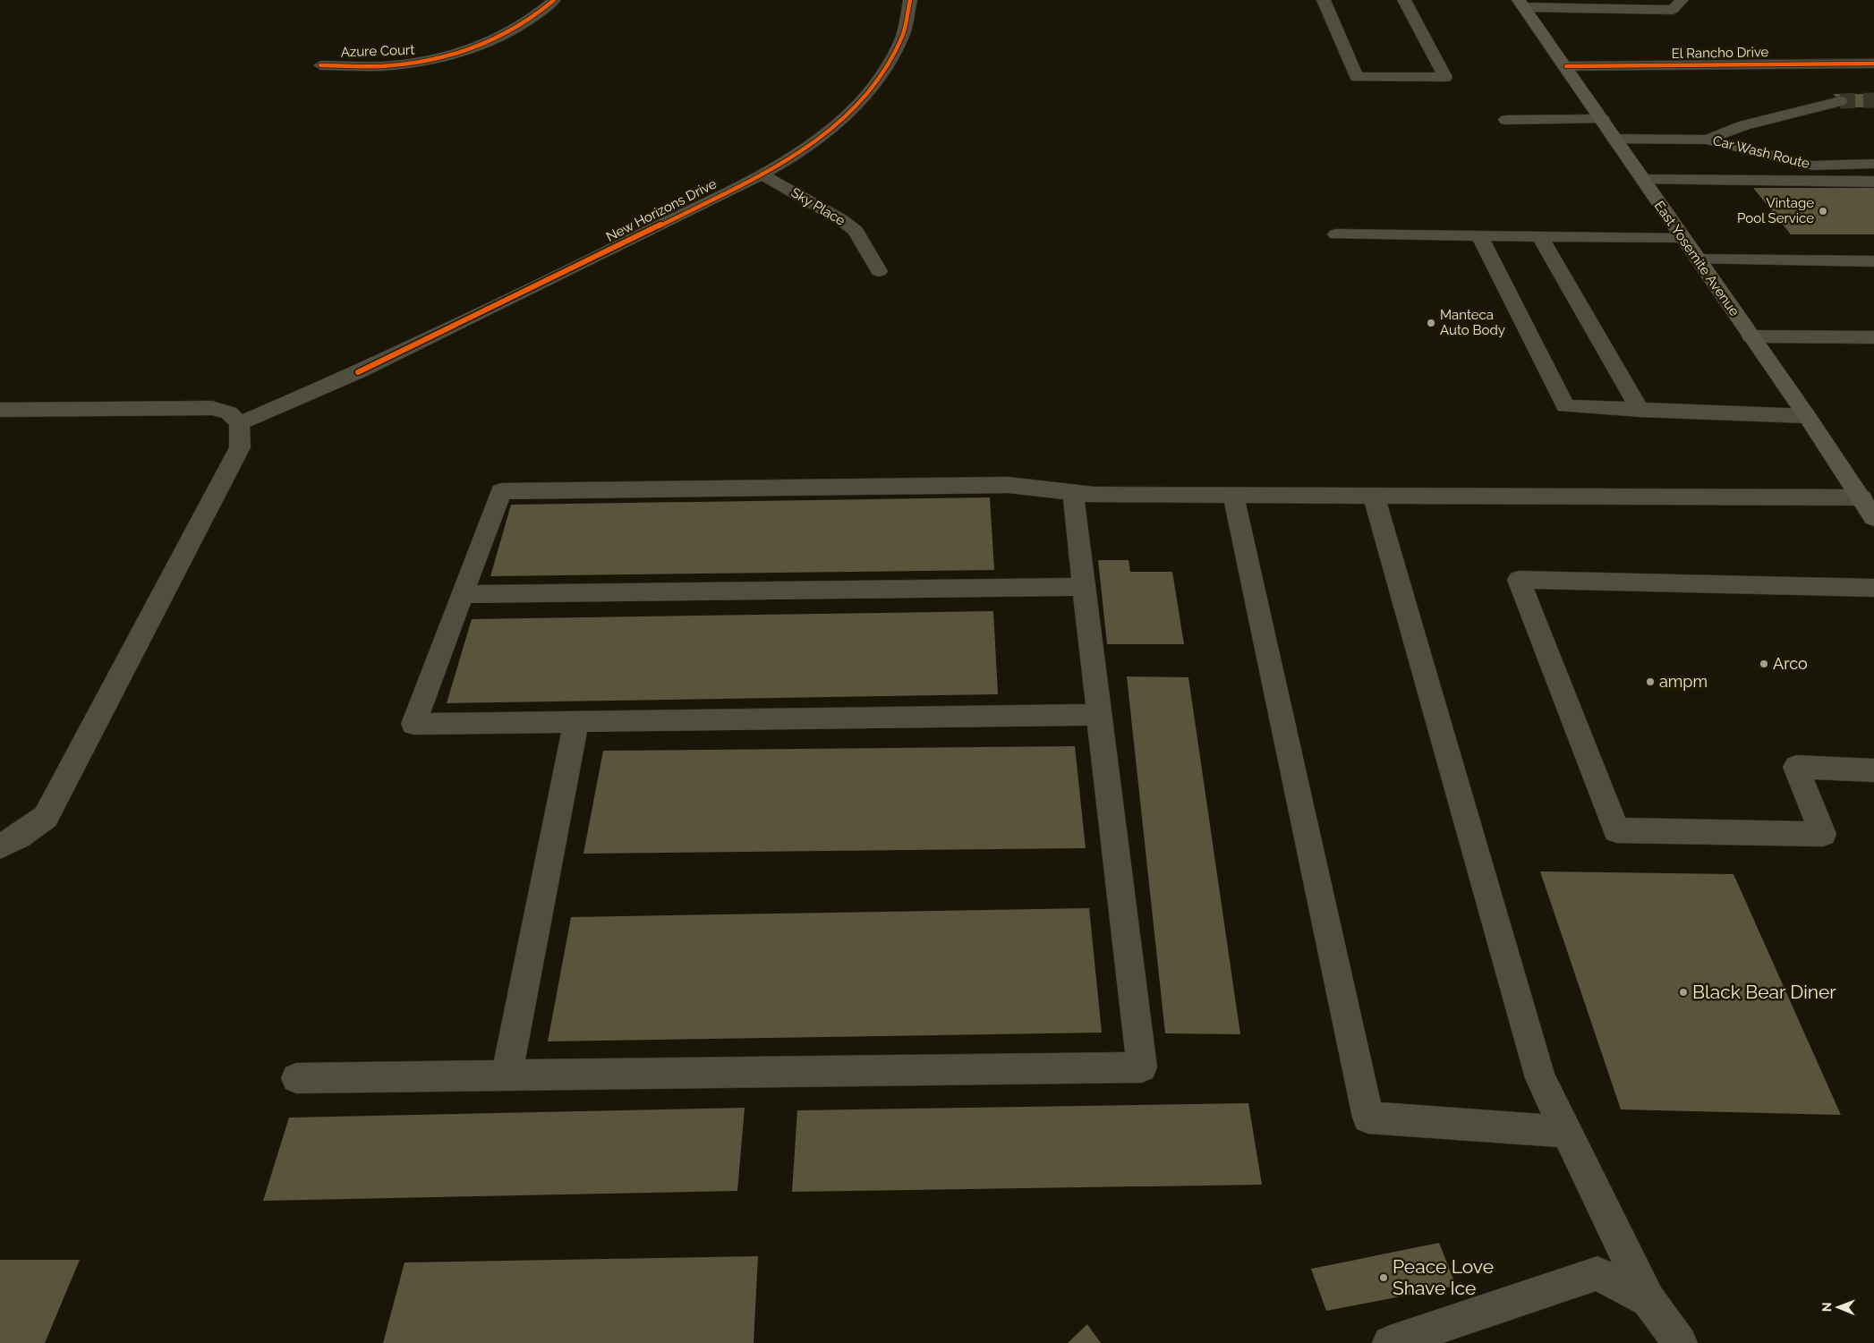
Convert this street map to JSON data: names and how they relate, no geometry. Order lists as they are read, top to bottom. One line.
{"streets":{"main road":["East Yosemite Avenue"],"street":["Azure Court","El Rancho Drive","Car Wash Route","Sky Place","New Horizons Drive"]},"crossings":[["El Rancho Drive","East Yosemite Avenue"],["Sky Place","New Horizons Drive"]],"places":["Vintage Pool Service","Manteca Auto Body","Arco","ampm","Black Bear Diner","Peace Love Shave Ice"],"north":"left"}
